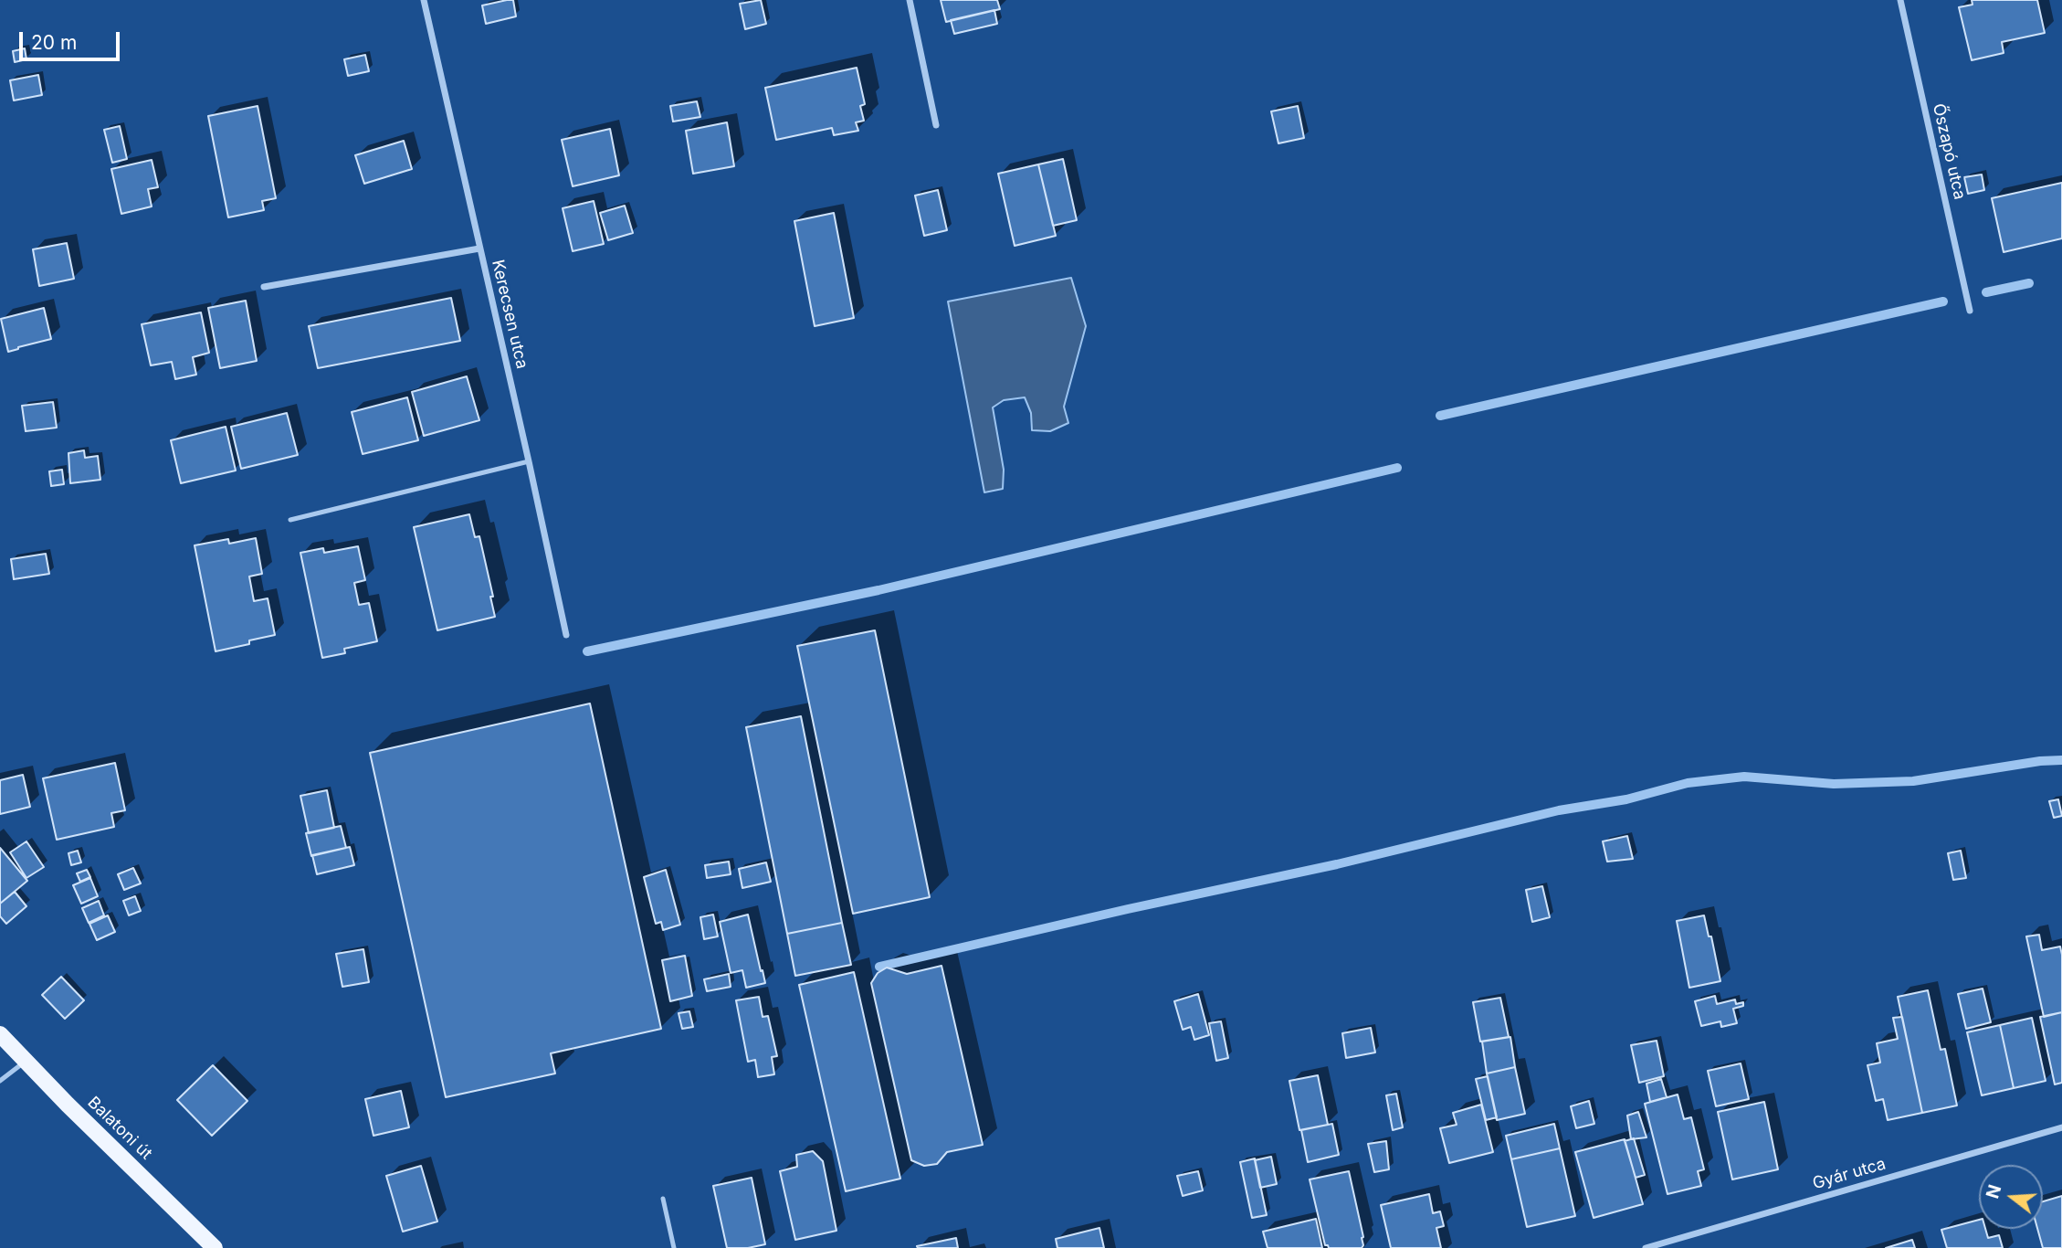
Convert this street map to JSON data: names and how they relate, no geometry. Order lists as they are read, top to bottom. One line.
{"streets":{"main road":["Balatoni út"],"street":["Őszapó utca","Kerecsen utca","Gyár utca"]},"scale_bar":"20 m","north":"left"}
